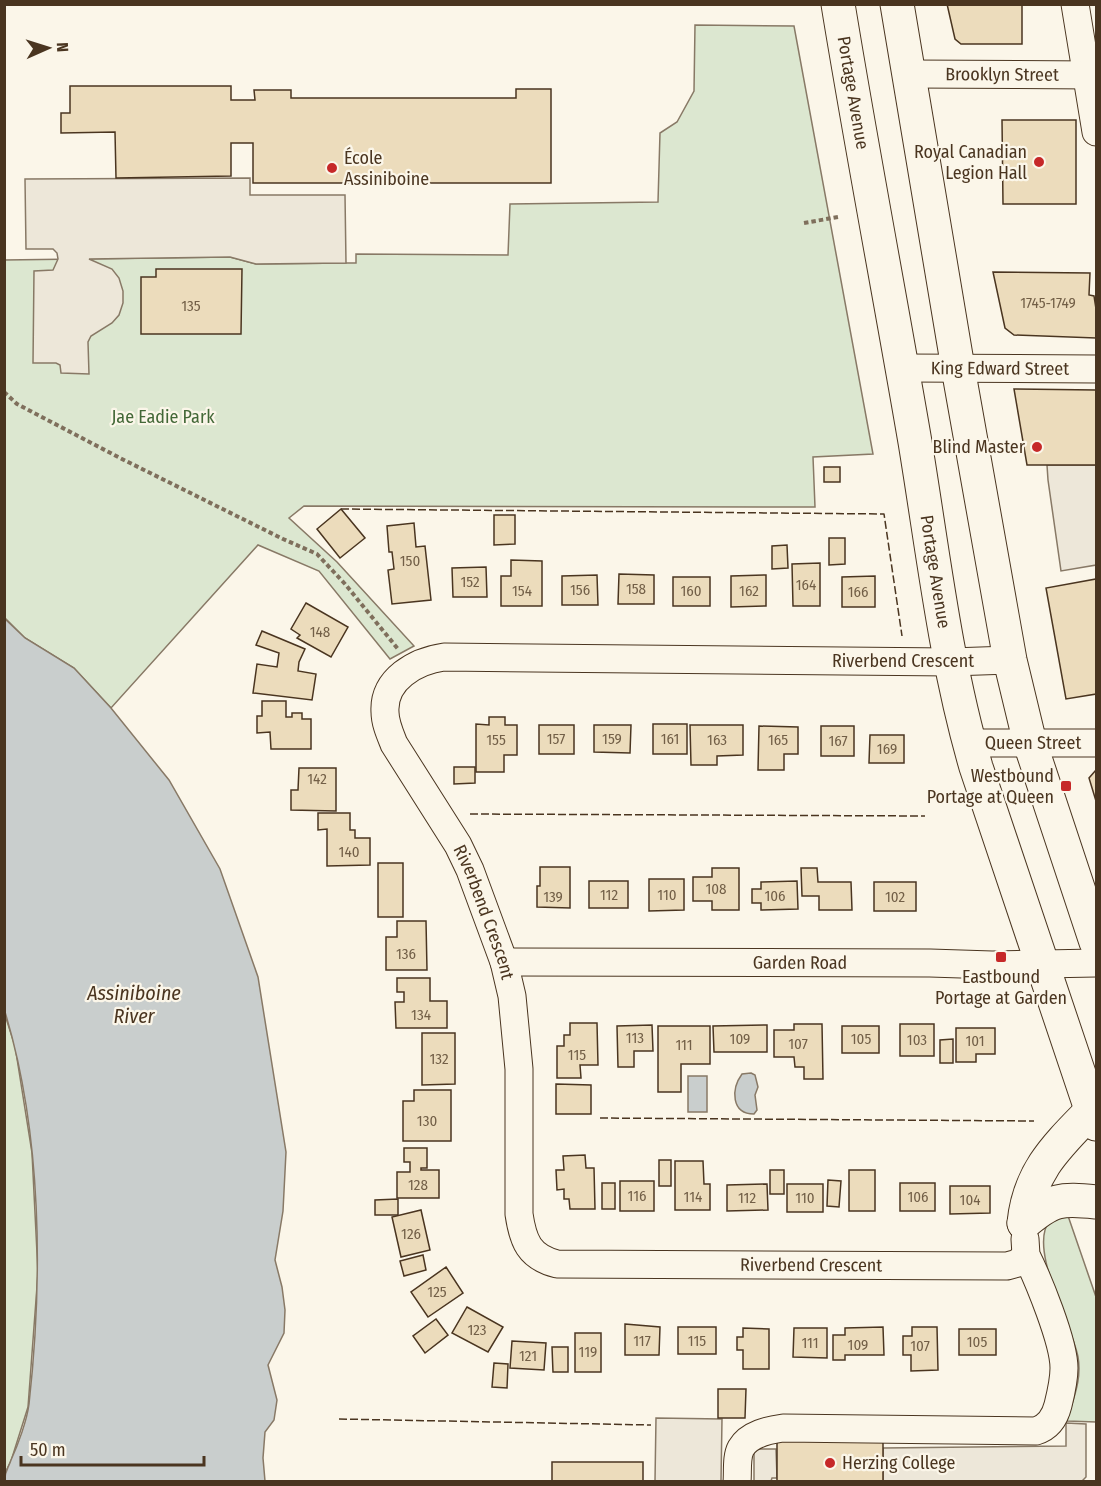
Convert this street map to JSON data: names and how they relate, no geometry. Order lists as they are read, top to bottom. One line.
{"streets":{"highway":["Portage Avenue"],"street":["Brooklyn Street","King Edward Street","Riverbend Crescent","Queen Street","Garden Road"]},"crossings":[["Portage Avenue","King Edward Street"],["Portage Avenue","Riverbend Crescent"],["Portage Avenue","Queen Street"],["Portage Avenue","Garden Road"],["Riverbend Crescent","Garden Road"]],"water":["Assiniboine River"],"parks":["Jae Eadie Park"],"places":{"other":["Royal Canadian Legion Hall","École Assiniboine","Blind Master","Herzing College"],"transit":["Westbound Portage at Queen","Eastbound Portage at Garden"]},"house_numbers":["1745-1749","135","150","152","164","158","156","154","160","162","166","148","157","159","161","155","163","165","167","169","142","140","108","112","110","106","139","102","136","134","113","109","105","103","101","107","111","115","132","130","128","116","114","106","112","110","104","126","125","123","117","115","105","111","109","107","119","121"],"scale_bar":"50 m","north":"right"}
